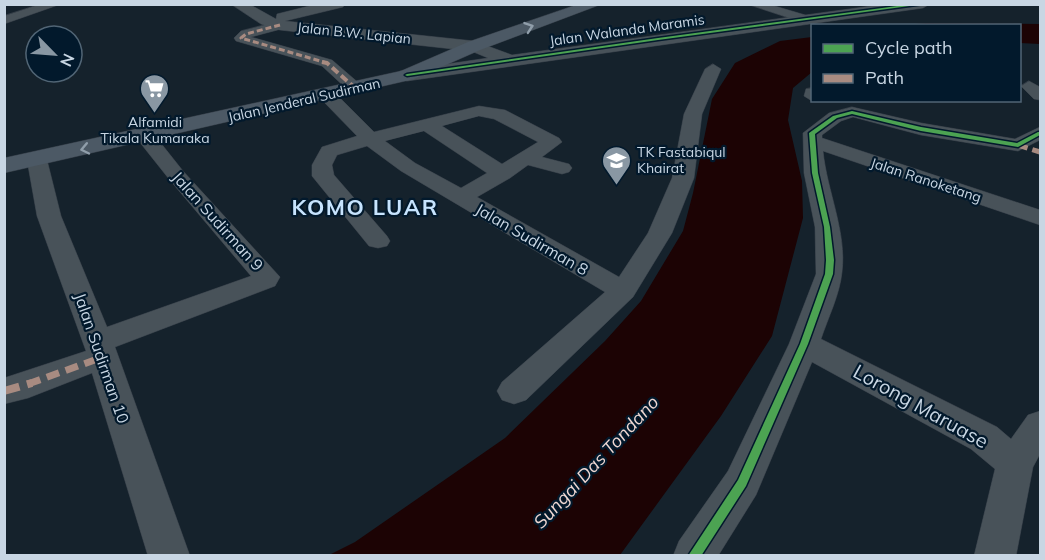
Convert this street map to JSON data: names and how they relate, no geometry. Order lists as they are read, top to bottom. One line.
{"streets":{"highway":["Jalan Jenderal Sudirman"],"street":["Jalan Walanda Maramis","Jalan B.W. Lapian","Jalan Ranoketang","Jalan Sudirman 9","Jalan Sudirman 8","Jalan Sudirman 10","Lorong Maruase"]},"crossings":[["Jalan Walanda Maramis","Jalan B.W. Lapian"],["Jalan Walanda Maramis","Jalan Jenderal Sudirman"],["Jalan B.W. Lapian","Jalan Jenderal Sudirman"],["Jalan Jenderal Sudirman","Jalan Sudirman 9"],["Jalan Jenderal Sudirman","Jalan Sudirman 8"],["Jalan Jenderal Sudirman","Jalan Sudirman 10"],["Jalan Sudirman 9","Jalan Sudirman 10"]],"districts":["KOMO LUAR"],"water":["Sungai Das Tondano"],"places":{"supermarket":["Alfamidi Tikala Kumaraka"],"school or university":["TK Fastabiqul Khairat"]},"legend":["Cycle path","Path"],"north":"bottom right"}
